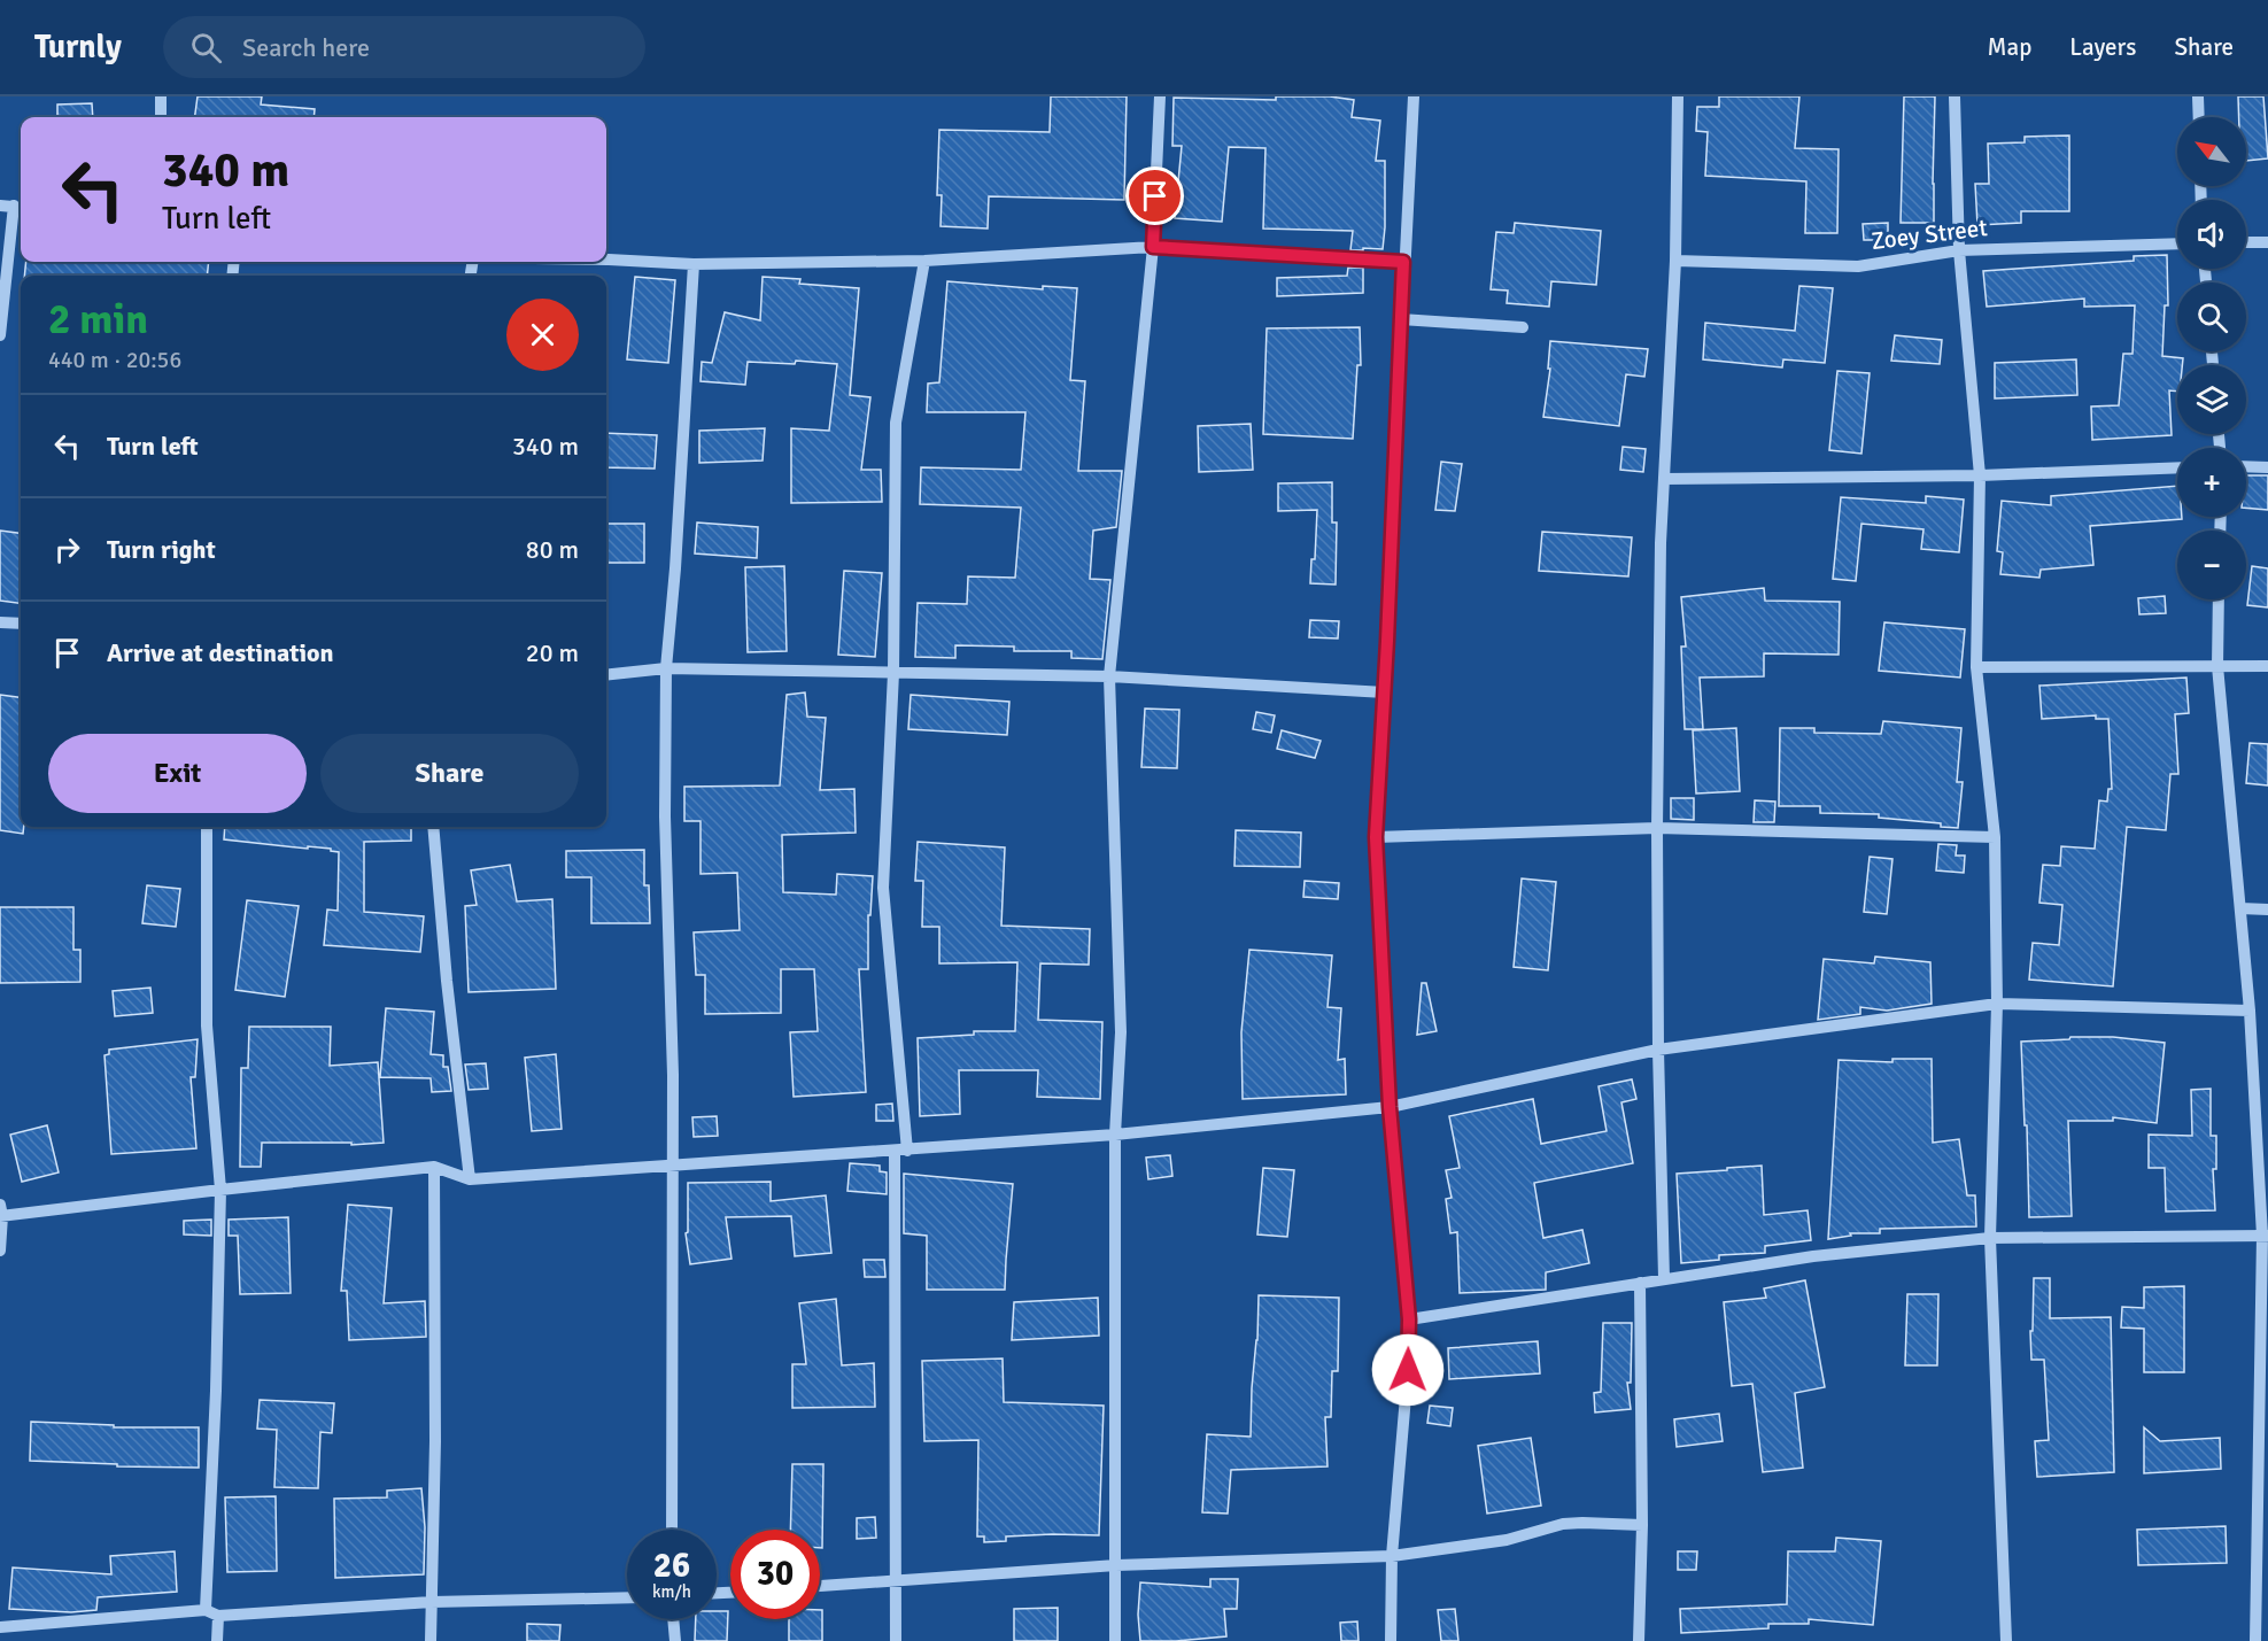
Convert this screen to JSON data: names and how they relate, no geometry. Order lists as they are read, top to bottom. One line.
{"streets":{"street":["Zoey Street"]},"north":"top left","page":{"header":"Turnly","search":"Search here","nav":["Map","Layers","Share"],"map_buttons":["+","−"],"turn":["340 m","Turn left"],"heading":["2 min","440 m · 20:56"],"list":[{"name":"Turn left","value":"340 m"},{"name":"Turn right","value":"80 m"},{"name":"Arrive at destination","value":"20 m"}],"buttons":["Exit","Share"],"speed":"26 km/h","limit":"30"}}
